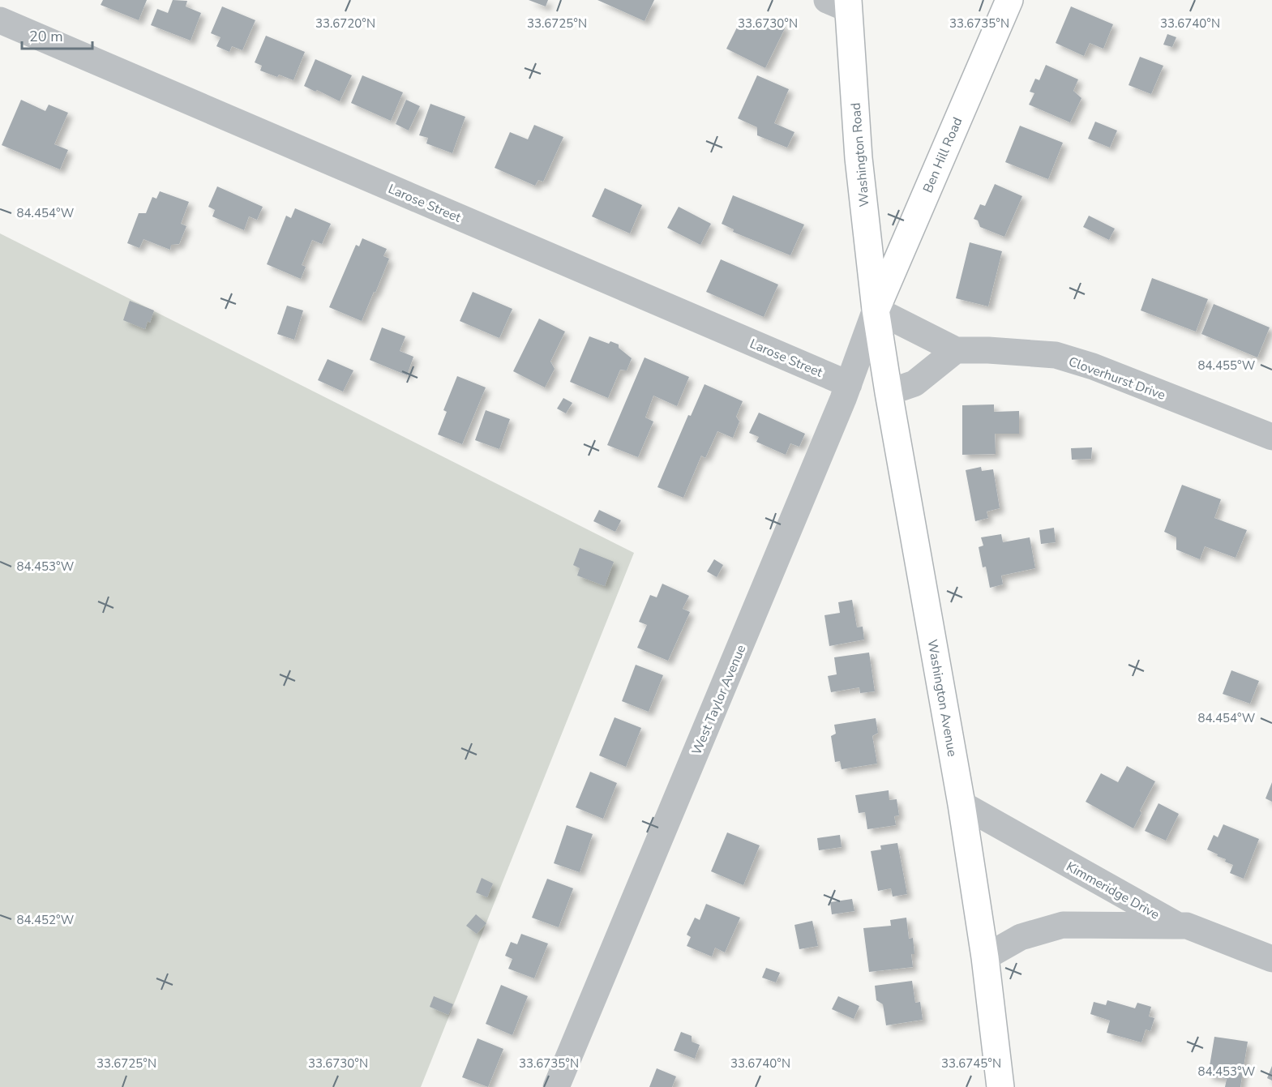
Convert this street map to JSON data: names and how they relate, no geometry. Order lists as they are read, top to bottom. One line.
{"streets":{"street":["Washington Road","Ben Hill Road","Larose Street","Cloverhurst Drive","Washington Avenue","West Taylor Avenue","Kimmeridge Drive"]},"crossings":[["Washington Road","Ben Hill Road"],["Washington Road","Cloverhurst Drive"],["Washington Road","Washington Avenue"],["Washington Road","West Taylor Avenue"],["Ben Hill Road","Cloverhurst Drive"],["Ben Hill Road","Washington Avenue"],["Ben Hill Road","West Taylor Avenue"],["Larose Street","West Taylor Avenue"],["Cloverhurst Drive","Washington Avenue"],["Cloverhurst Drive","West Taylor Avenue"],["Washington Avenue","West Taylor Avenue"],["Washington Avenue","Kimmeridge Drive"]],"scale_bar":"20 m","coordinates":["33.6720°N","33.6740°N","33.6725°N","33.6730°N","33.6735°N","84.454°W","84.455°W","84.453°W","84.452°W","33.6745°N"]}
